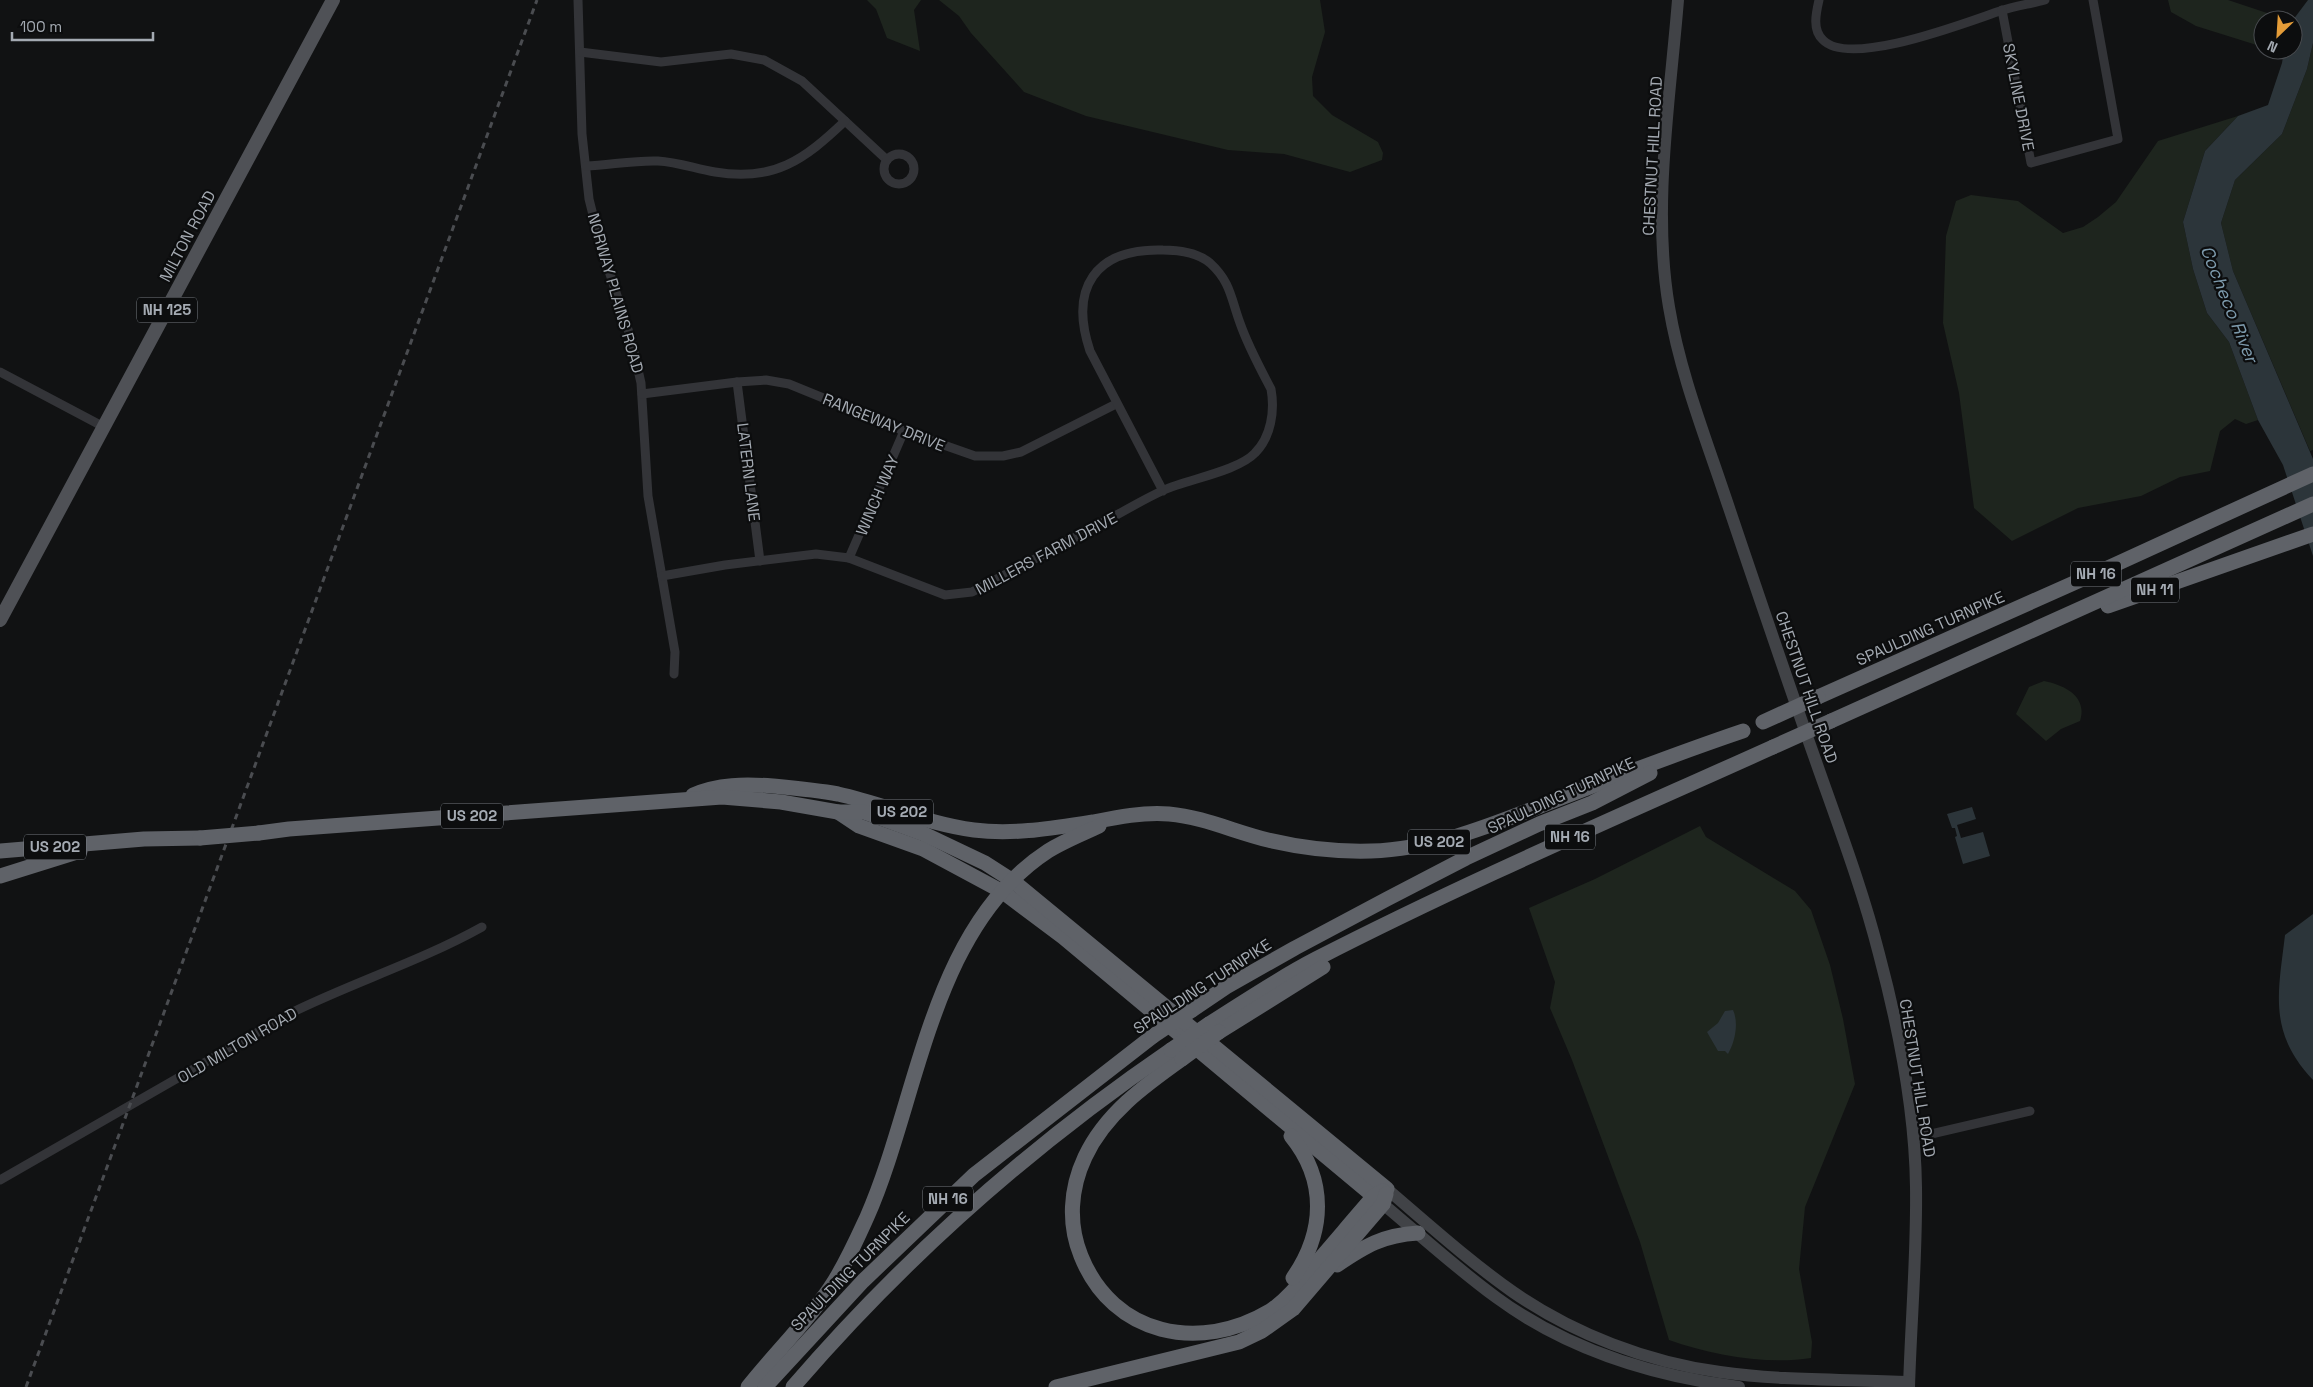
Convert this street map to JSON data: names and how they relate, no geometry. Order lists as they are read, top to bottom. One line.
{"streets":{"highway":["NH 16","NH 11","SPAULDING TURNPIKE","US 202"],"main road":["MILTON ROAD","NH 125"],"street":["SKYLINE DRIVE","CHESTNUT HILL ROAD","NORWAY PLAINS ROAD","RANGEWAY DRIVE","LATERN LANE","WINCH WAY","MILLERS FARM DRIVE","OLD MILTON ROAD"]},"crossings":[["NORWAY PLAINS ROAD","RANGEWAY DRIVE"],["NORWAY PLAINS ROAD","MILLERS FARM DRIVE"],["RANGEWAY DRIVE","LATERN LANE"],["RANGEWAY DRIVE","WINCH WAY"],["RANGEWAY DRIVE","MILLERS FARM DRIVE"],["LATERN LANE","MILLERS FARM DRIVE"],["WINCH WAY","MILLERS FARM DRIVE"],["NH 16","NH 11"],["SPAULDING TURNPIKE","US 202"]],"water":["Cocheco River"],"scale_bar":"100 m","north":"bottom left"}
